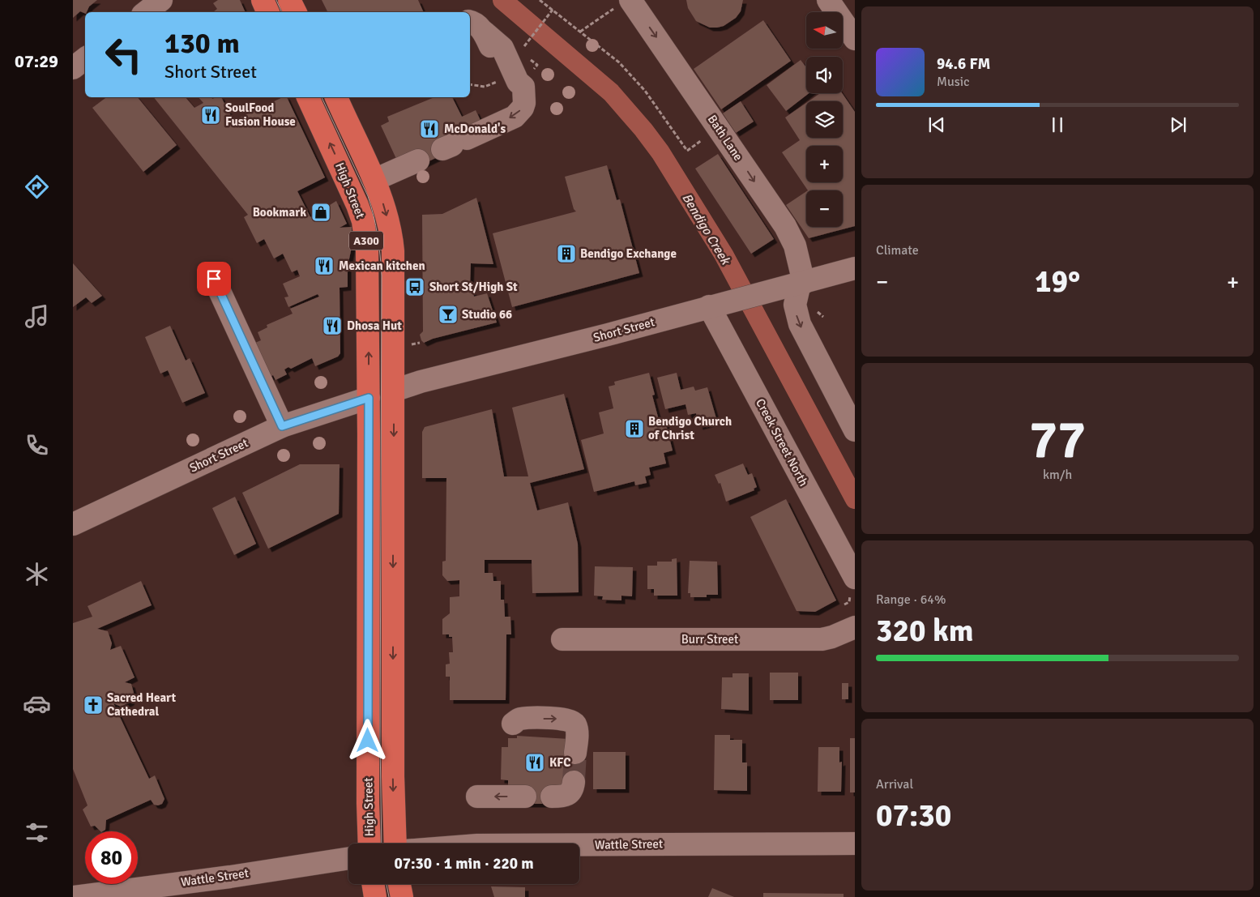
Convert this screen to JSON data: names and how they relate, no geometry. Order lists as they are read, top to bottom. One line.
{"streets":{"highway":["High Street","A300"],"street":["Bath Lane","Short Street","Creek Street North","Burr Street","Wattle Street"]},"crossings":[["Bath Lane","Short Street"],["High Street","Short Street"],["Short Street","Creek Street North"]],"one_way":["Bath Lane"],"water":["Bendigo Creek"],"places":{"restaurant":["SoulFood Fusion House","McDonald's","Mexican kitchen","Dhosa Hut","KFC"],"shop":["Bookmark"],"building":["Bendigo Exchange","Bendigo Church of Christ"],"bus stop":["Short St/High St"],"bar":["Studio 66"],"church":["Sacred Heart Cathedral"]},"north":"left","page":{"tabs":"07:29","map_buttons":["+","−"],"turn":["130 m","Short Street"],"song":["94.6 FM","Music"],"tile":["Climate",["77","km/h"],["Range · 64%","320 km"],["Arrival","07:30"]],"heat":["−","19°","+"],"limit":"80","trip":"07:30 · 1 min · 220 m"}}
